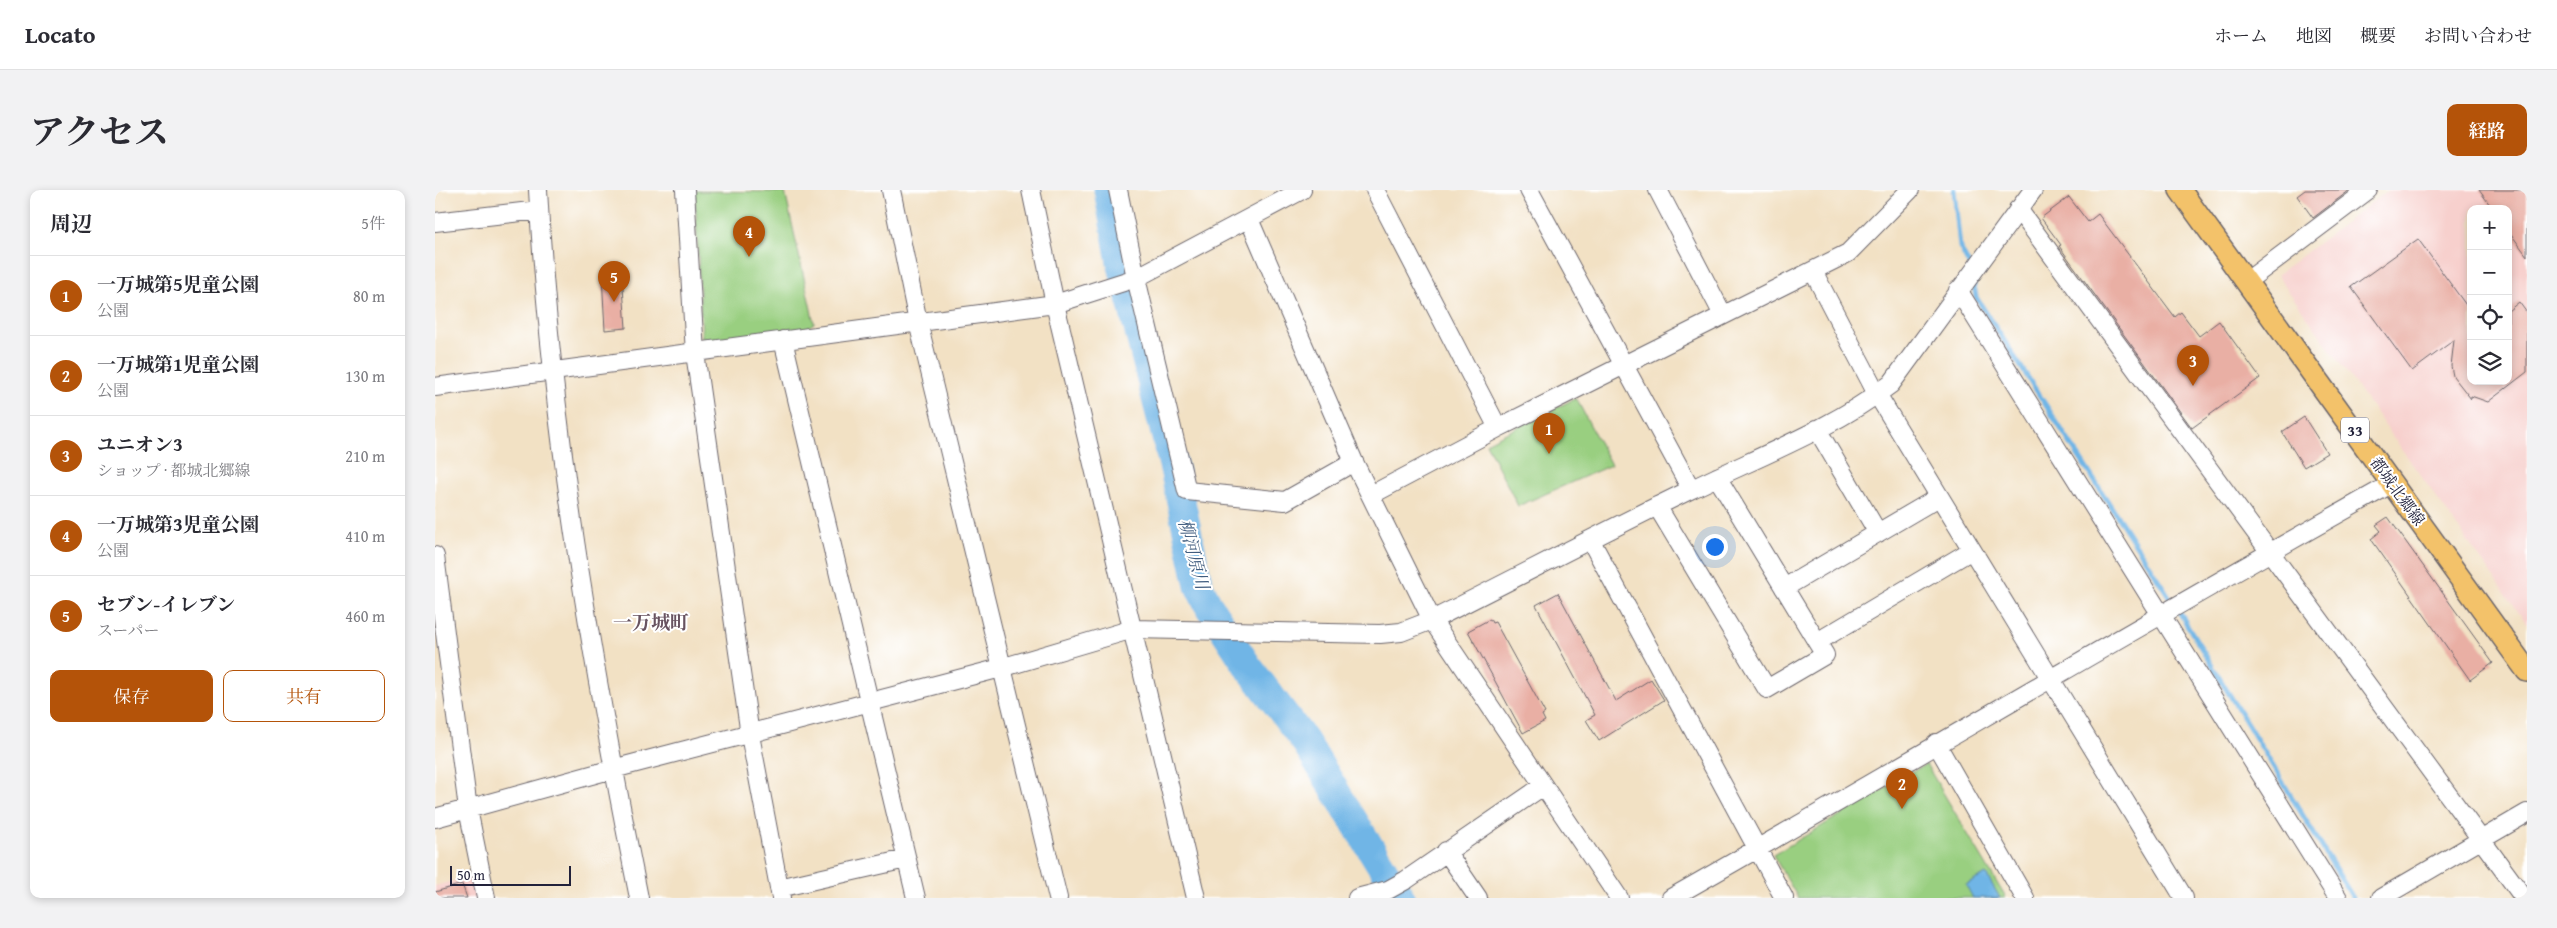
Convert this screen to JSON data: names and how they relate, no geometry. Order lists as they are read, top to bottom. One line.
{"streets":{"main road":["33","都城北郷線"]},"districts":["一万城町"],"water":["柳河原川"],"scale_bar":"50 m","page":{"header":"Locato","nav":["ホーム","地図","概要","お問い合わせ"],"title":"アクセス","buttons":["経路",["保存","共有"]],"heading":["周辺","5件"],"map_buttons":["+","−"],"pins":["4","5","3","1","2"],"list":[{"mark":"1","name":"一万城第5児童公園","note":"公園","value":"80 m"},{"mark":"2","name":"一万城第1児童公園","note":"公園","value":"130 m"},{"mark":"3","name":"ユニオン3","note":"ショップ · 都城北郷線","value":"210 m"},{"mark":"4","name":"一万城第3児童公園","note":"公園","value":"410 m"},{"mark":"5","name":"セブン-イレブン","note":"スーパー","value":"460 m"}],"scale":"50 m"}}
